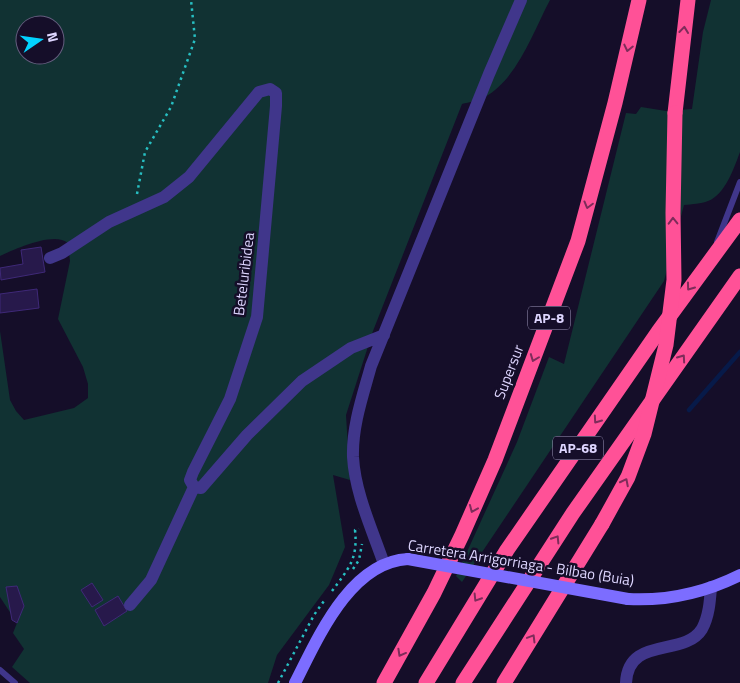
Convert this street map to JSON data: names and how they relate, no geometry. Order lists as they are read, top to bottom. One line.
{"streets":{"highway":["AP-8","Supersur","AP-68"],"street":["Beteluribidea","Carretera Arrigorriaga - Bilbao (Buia)"]},"north":"right"}
